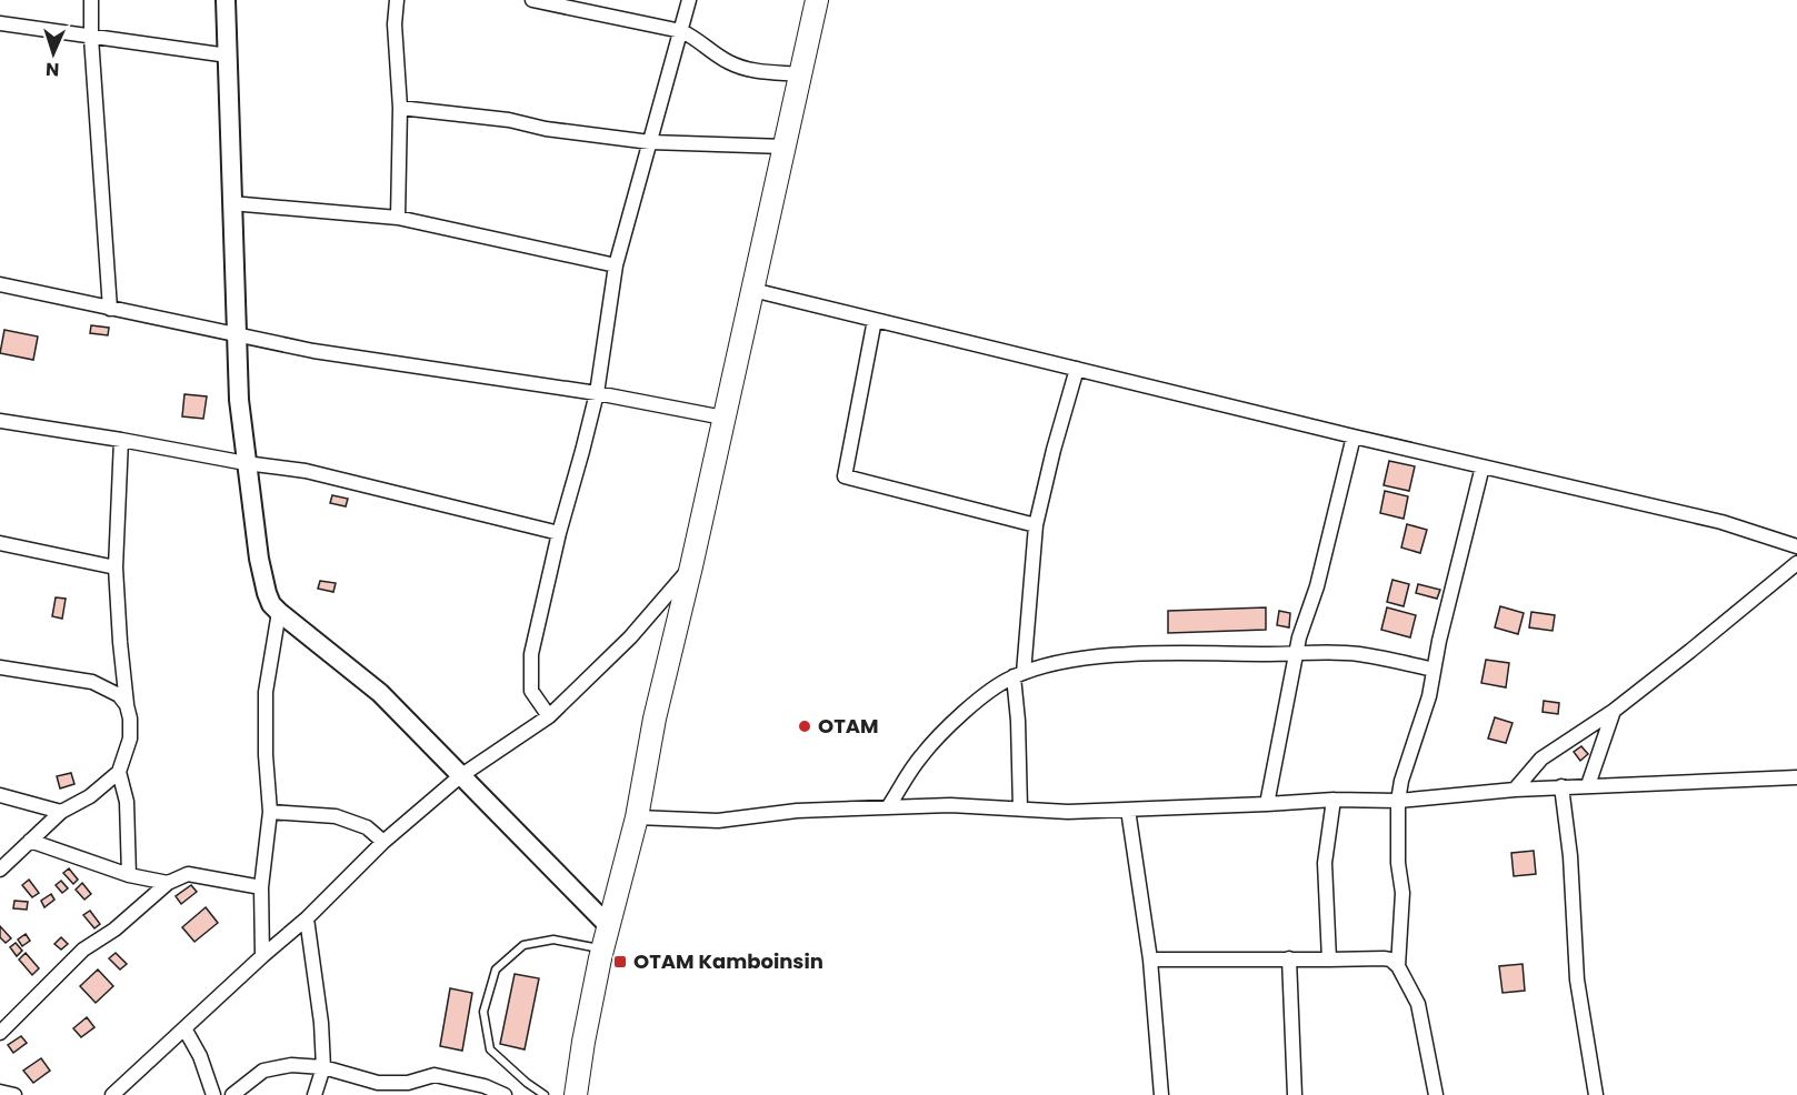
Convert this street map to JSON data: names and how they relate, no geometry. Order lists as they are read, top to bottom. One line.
{"places":{"other":["OTAM"],"transit":["OTAM Kamboinsin"]},"north":"bottom"}
